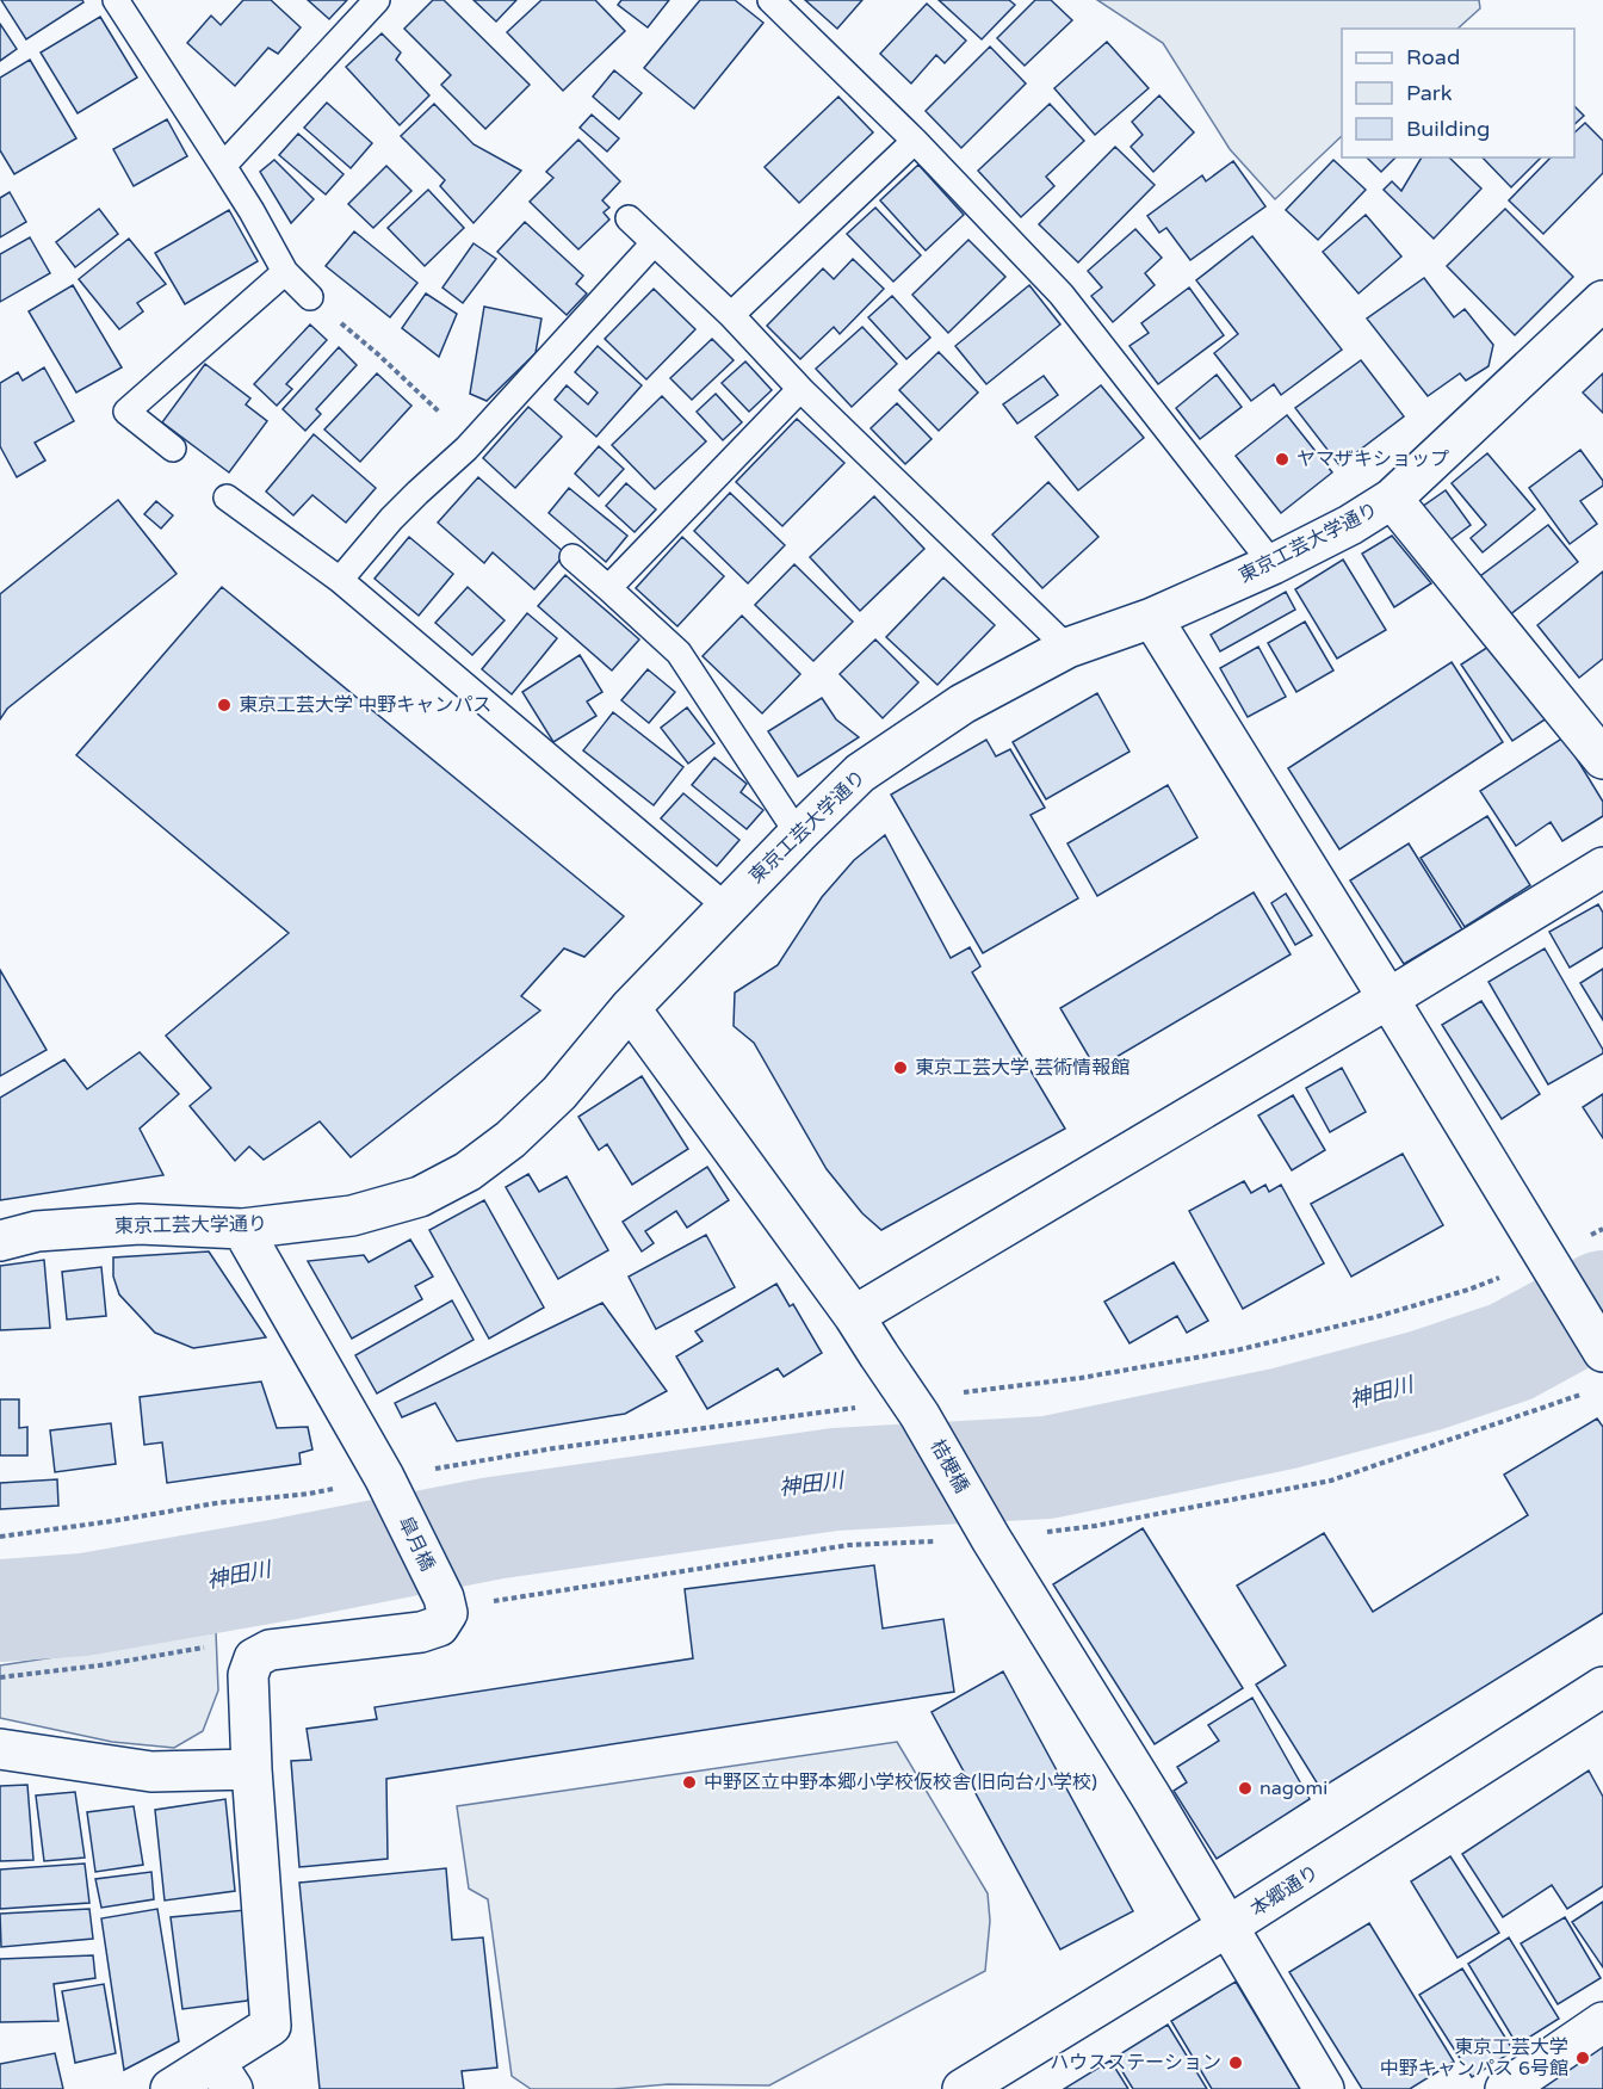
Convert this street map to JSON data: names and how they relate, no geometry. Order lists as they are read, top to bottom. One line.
{"streets":{"street":["東京工芸大学通り","桔梗橋","皐月橋","本郷通り"]},"crossings":[["東京工芸大学通り","桔梗橋"],["東京工芸大学通り","皐月橋"],["桔梗橋","本郷通り"]],"water":["神田川"],"places":["ヤマザキショップ","東京工芸大学 中野キャンパス","東京工芸大学 芸術情報館","中野区立中野本郷小学校仮校舎(旧向台小学校)","nagomi","東京工芸大学 中野キャンパス 6号館","ハウスステーション"],"legend":["Road","Park","Building"]}
